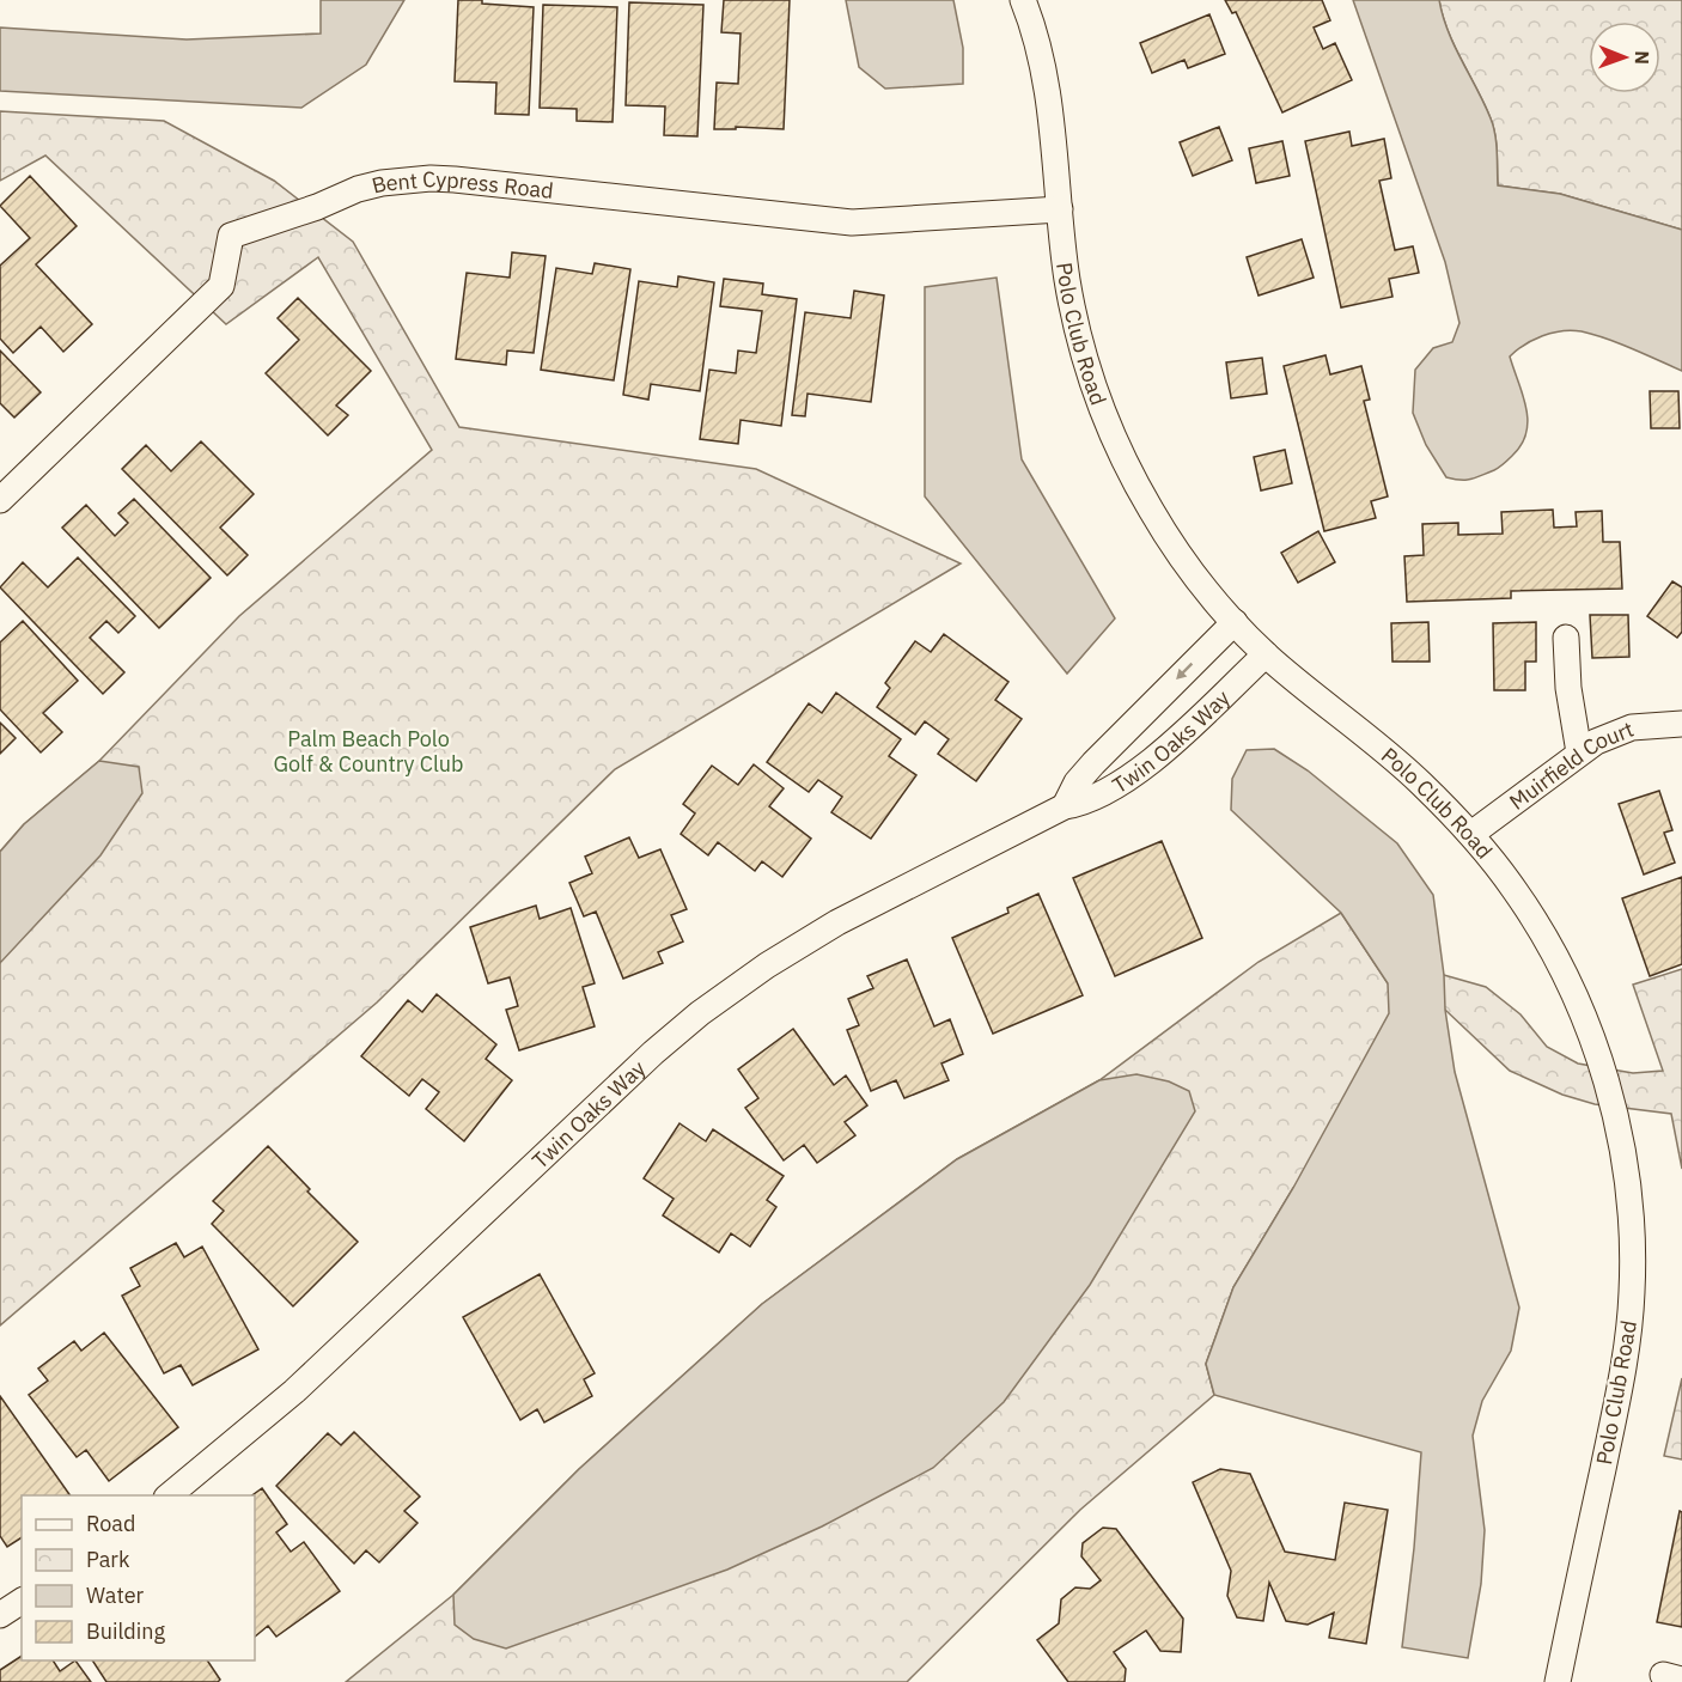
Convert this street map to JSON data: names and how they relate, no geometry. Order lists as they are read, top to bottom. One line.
{"streets":{"street":["Bent Cypress Road","Polo Club Road","Twin Oaks Way","Muirfield Court"]},"crossings":[["Bent Cypress Road","Polo Club Road"],["Polo Club Road","Twin Oaks Way"],["Polo Club Road","Muirfield Court"]],"parks":["Palm Beach Polo Golf & Country Club"],"legend":["Road","Park","Water","Building"],"north":"right"}
